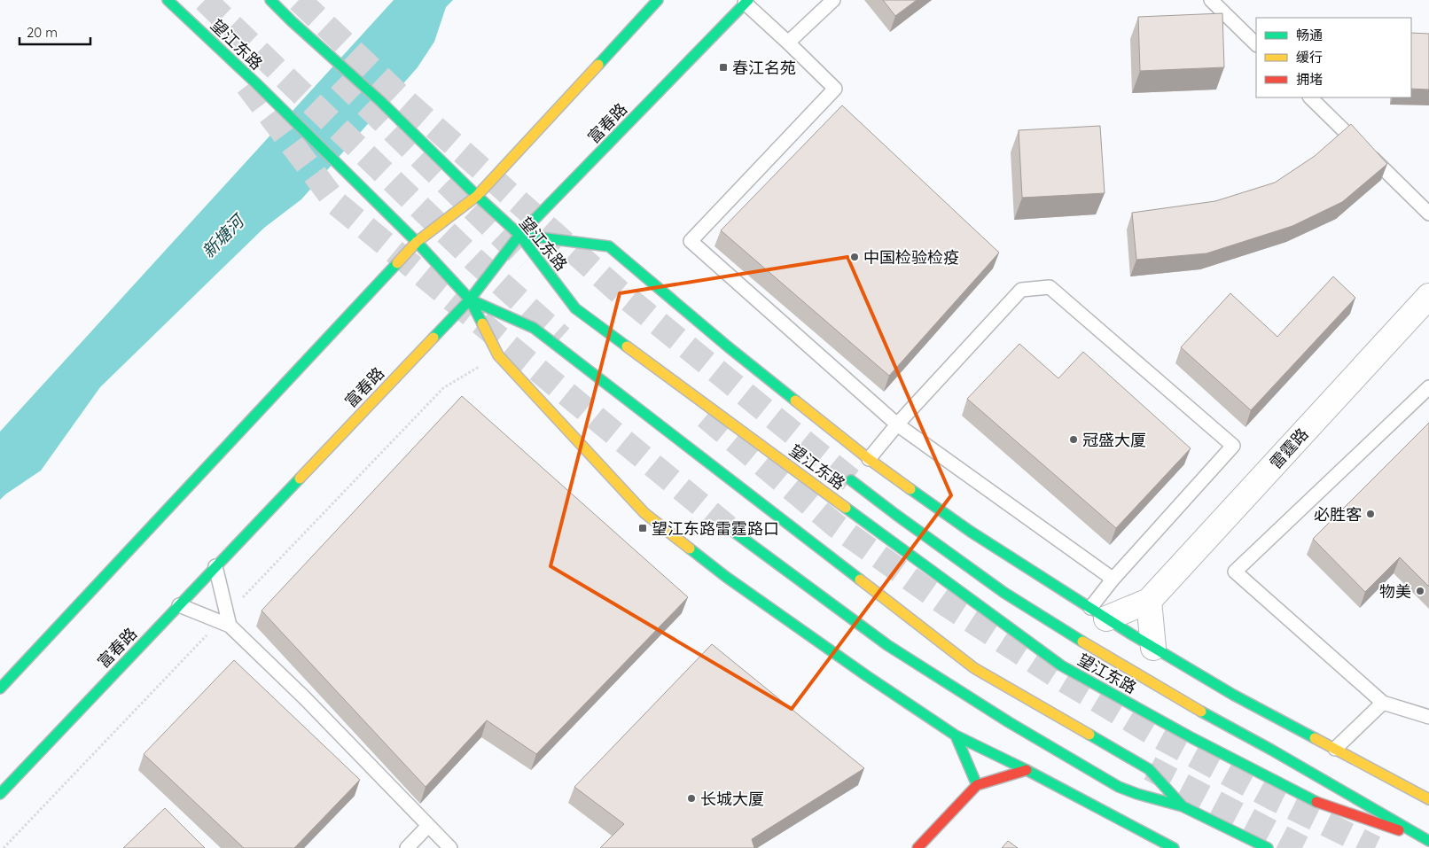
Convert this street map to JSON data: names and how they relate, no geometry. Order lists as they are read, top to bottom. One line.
{"streets":{"main road":["望江东路","富春路"],"street":["雷霆路"]},"crossings":[["望江东路","富春路"]],"water":["新塘河"],"places":{"transit":["春江名苑","望江东路雷霆路口"],"other":["中国检验检疫","冠盛大厦","必胜客","物美","长城大厦"]},"legend":["畅通","缓行","拥堵"],"scale_bar":"20 m"}
